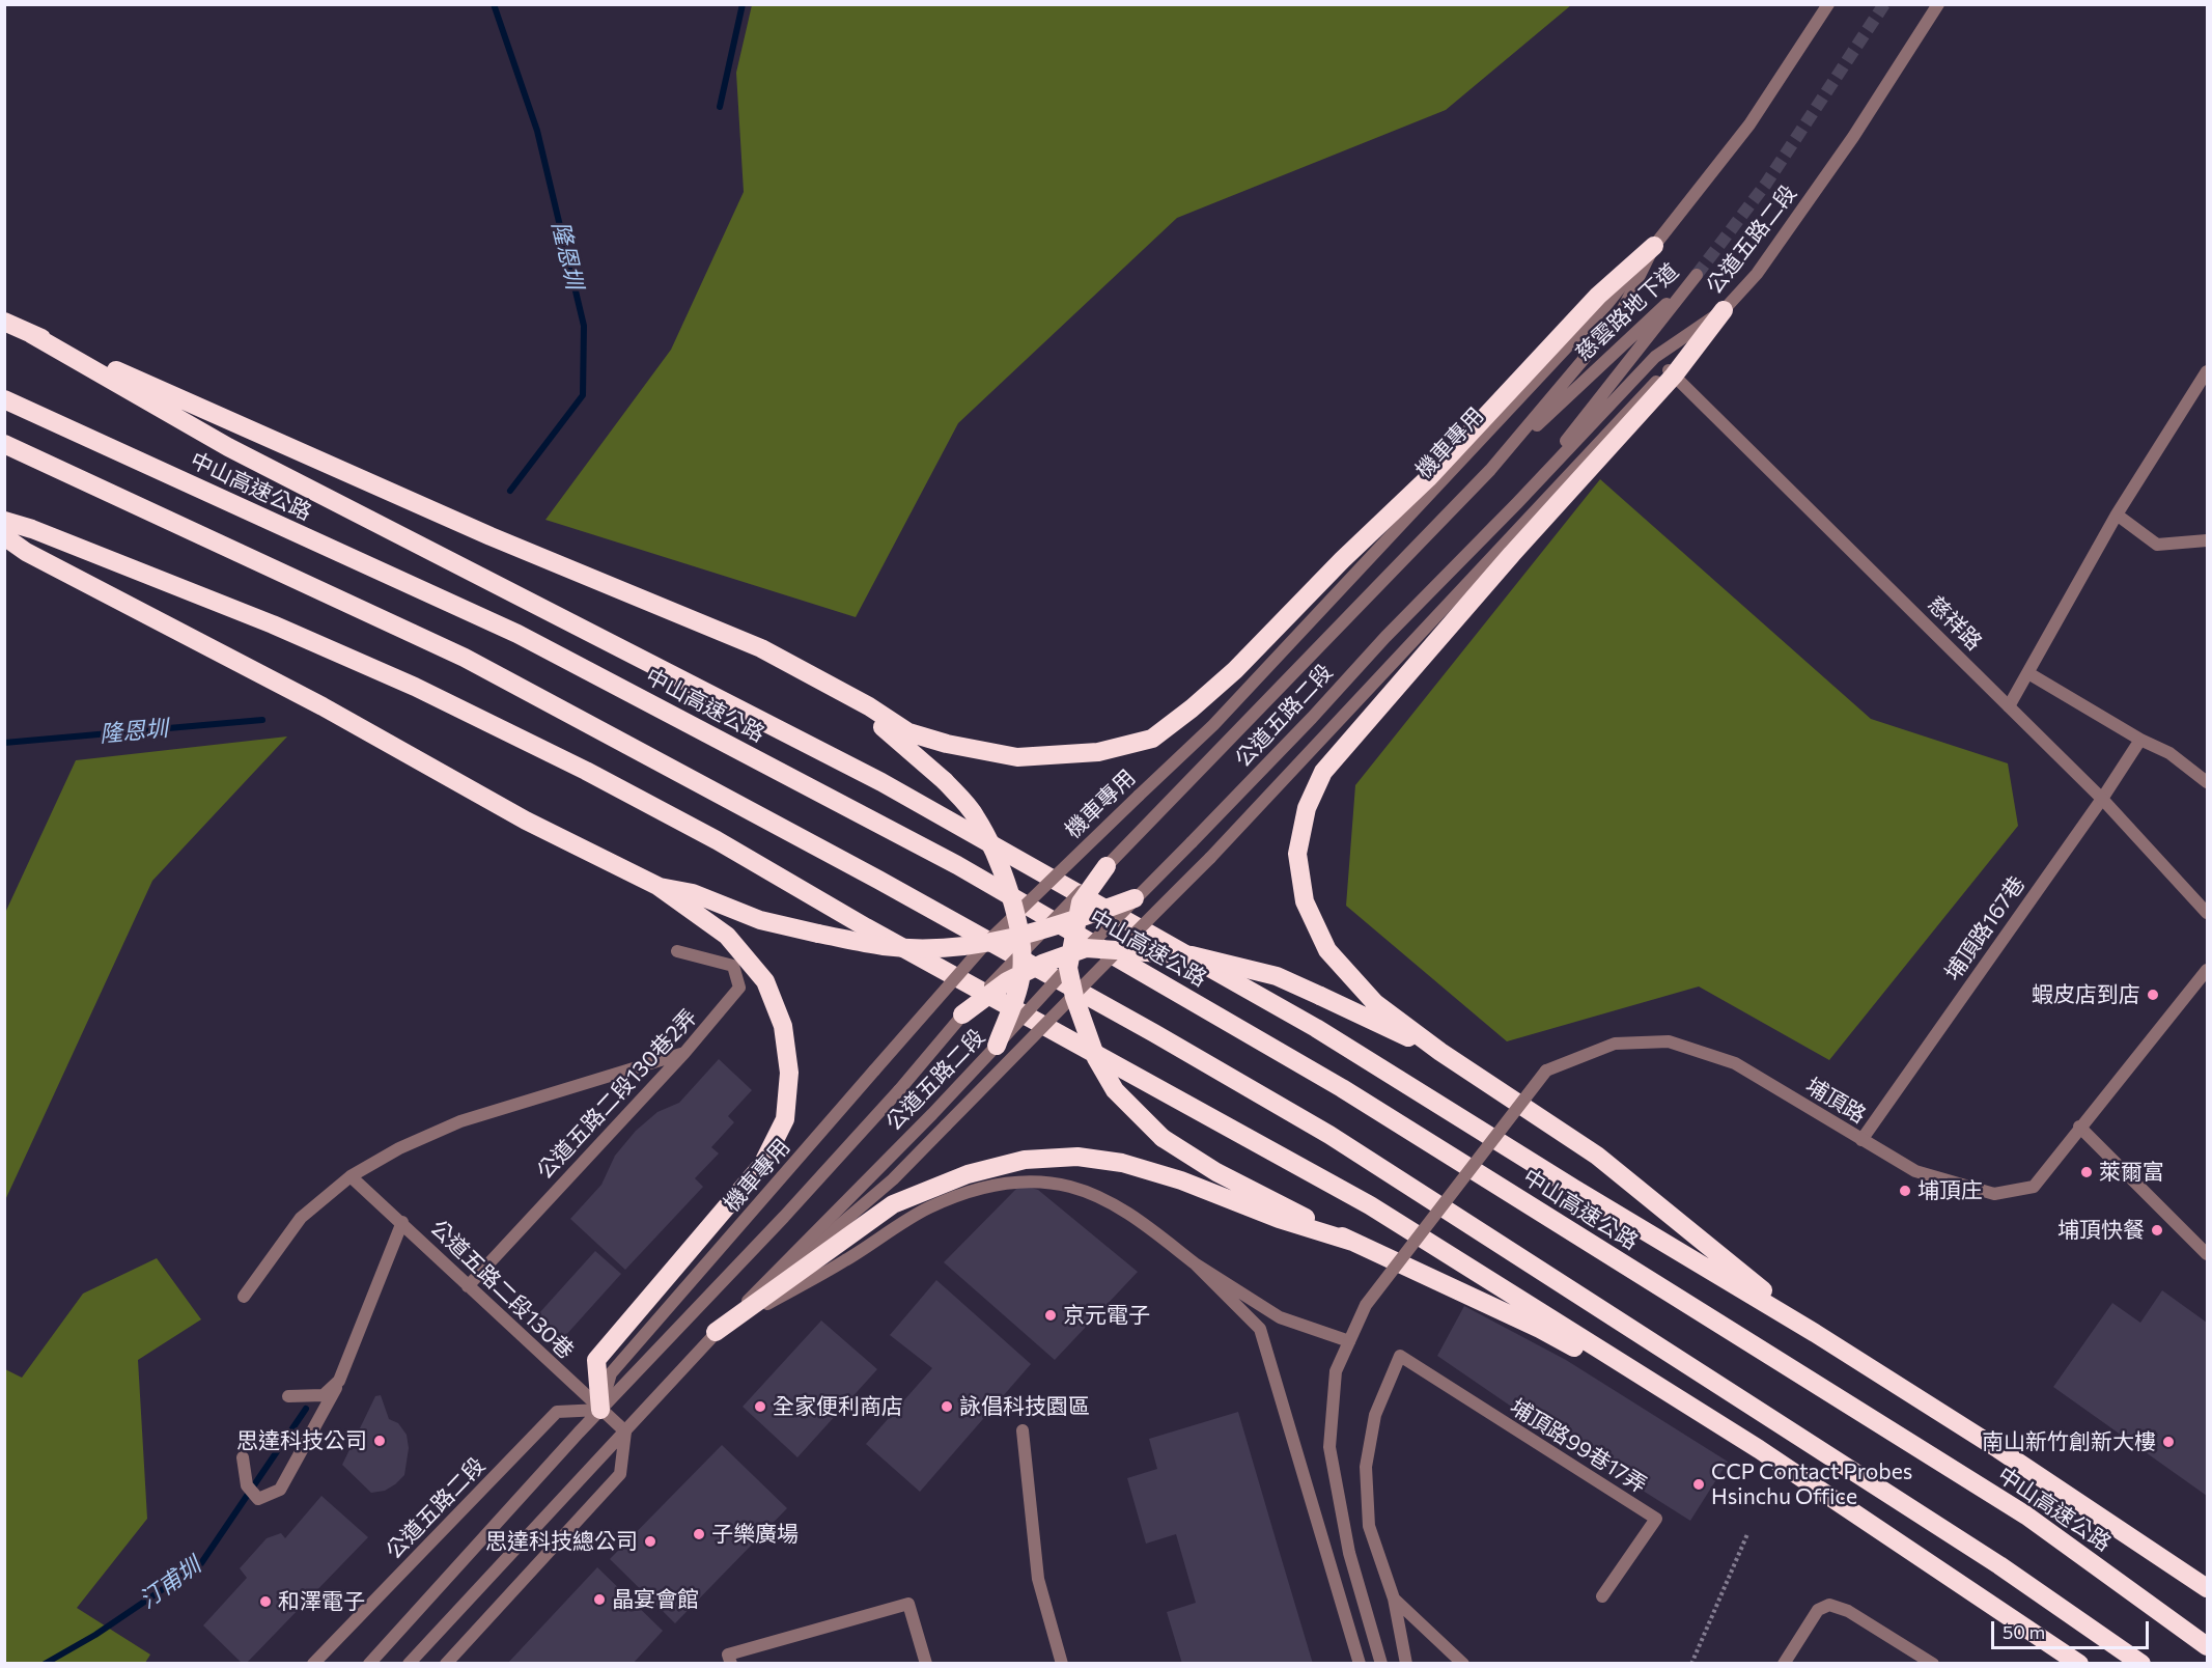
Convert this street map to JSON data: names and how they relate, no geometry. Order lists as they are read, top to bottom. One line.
{"streets":{"highway":["中山高速公路"],"street":["公道五路二段","慈雲路地下道","機車專用","慈祥路","埔頂路167巷","公道五路二段130巷2弄","埔頂路","公道五路二段130巷","埔頂路99巷17弄"]},"crossings":[["公道五路二段","慈雲路地下道"],["公道五路二段","機車專用"],["公道五路二段","公道五路二段130巷"],["機車專用","公道五路二段130巷"],["慈祥路","埔頂路167巷"],["埔頂路167巷","埔頂路"],["公道五路二段130巷2弄","公道五路二段130巷"]],"water":["隆恩圳","汀甫圳"],"places":["蝦皮店到店","萊爾富","埔頂庄","埔頂快餐","京元電子","全家便利商店","詠倡科技園區","思達科技公司","南山新竹創新大樓","CCP Contact Probes Hsinchu Office","子樂廣場","思達科技總公司","晶宴會館","和澤電子"],"scale_bar":"50 m"}
